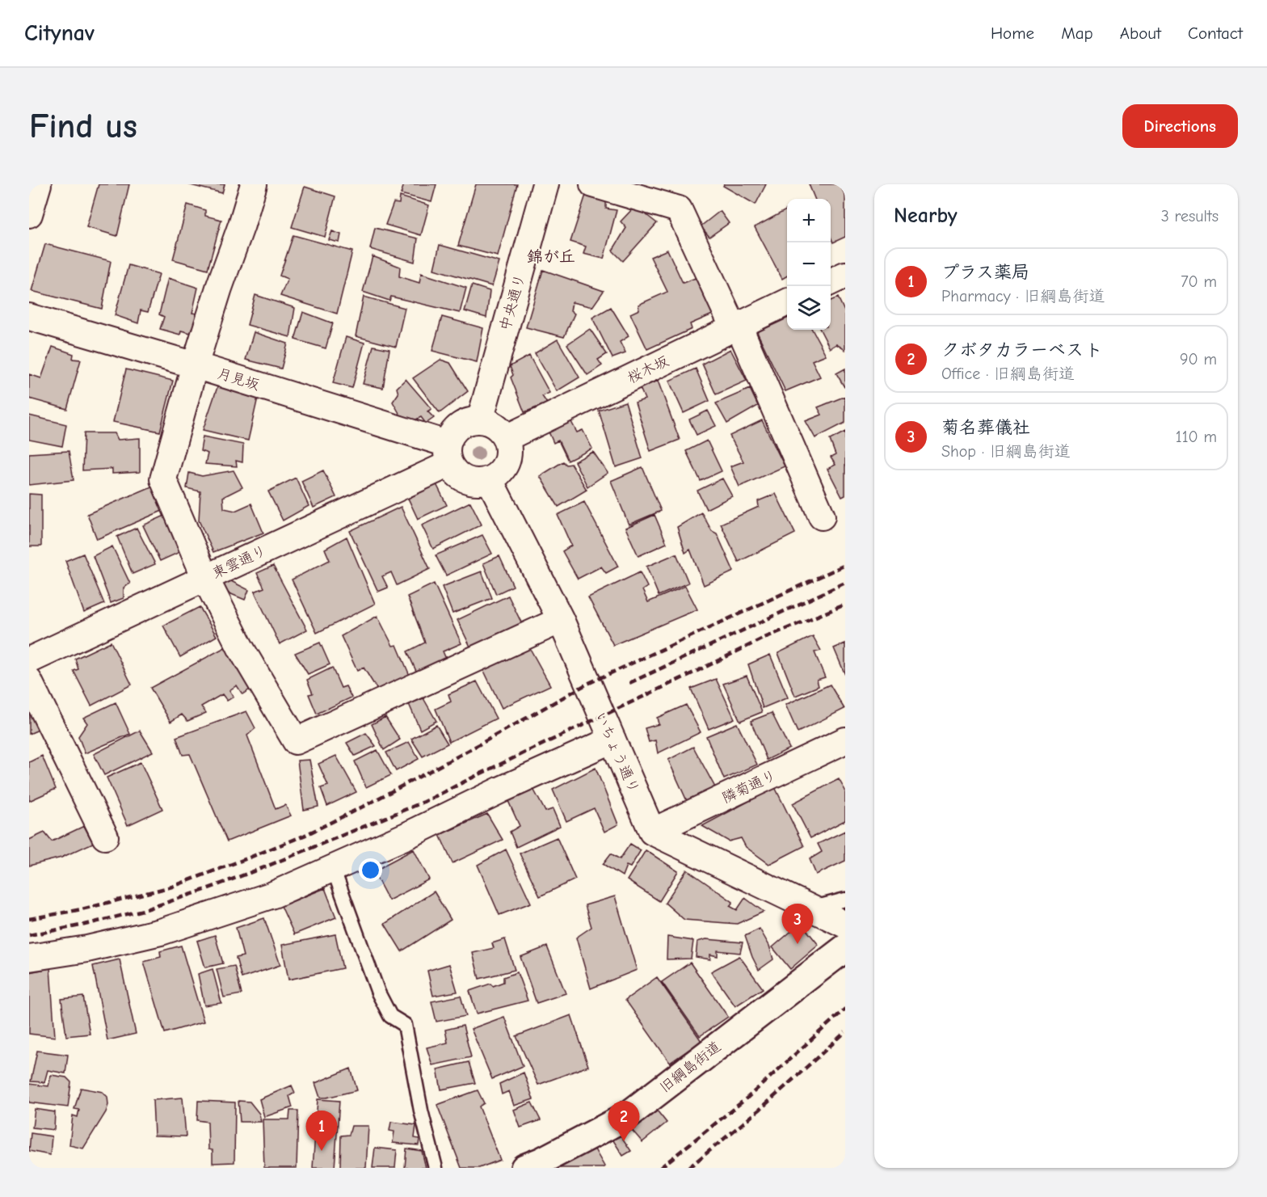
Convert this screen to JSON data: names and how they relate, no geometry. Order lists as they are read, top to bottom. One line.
{"streets":{"street":["中央通り","桜木坂","月見坂","東雲通り","いちょう通り","隣菊通り","旧綱島街道"]},"crossings":[["中央通り","桜木坂"],["中央通り","月見坂"],["中央通り","東雲通り"],["中央通り","いちょう通り"],["桜木坂","月見坂"],["桜木坂","東雲通り"],["桜木坂","いちょう通り"],["月見坂","東雲通り"],["月見坂","いちょう通り"],["東雲通り","いちょう通り"],["いちょう通り","隣菊通り"]],"districts":["錦が丘"],"page":{"header":"Citynav","nav":["Home","Map","About","Contact"],"buttons":"Directions","title":"Find us","heading":["Nearby","3 results"],"map_buttons":["+","−"],"list":[{"mark":"1","name":"プラス薬局","note":"Pharmacy · 旧綱島街道","value":"70 m"},{"mark":"2","name":"クボタカラーベスト","note":"Office · 旧綱島街道","value":"90 m"},{"mark":"3","name":"菊名葬儀社","note":"Shop · 旧綱島街道","value":"110 m"}],"pins":["3","2","1"]}}
